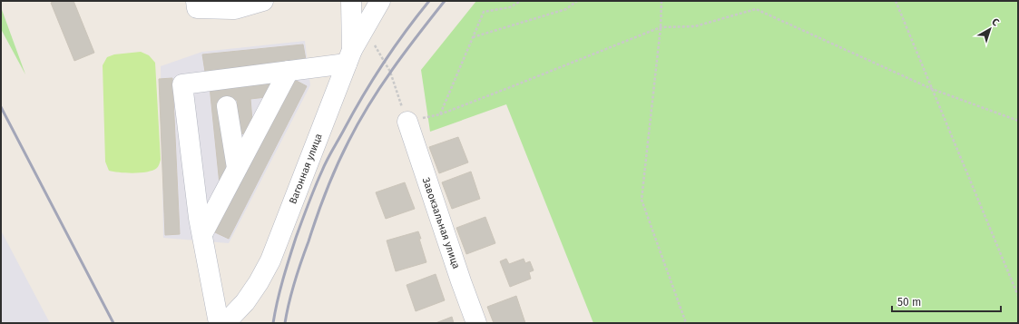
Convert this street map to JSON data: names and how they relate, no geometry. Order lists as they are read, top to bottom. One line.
{"streets":{"street":["Вагонная улица","Завокзальная улица"]},"scale_bar":"50 m","north":"top right"}
